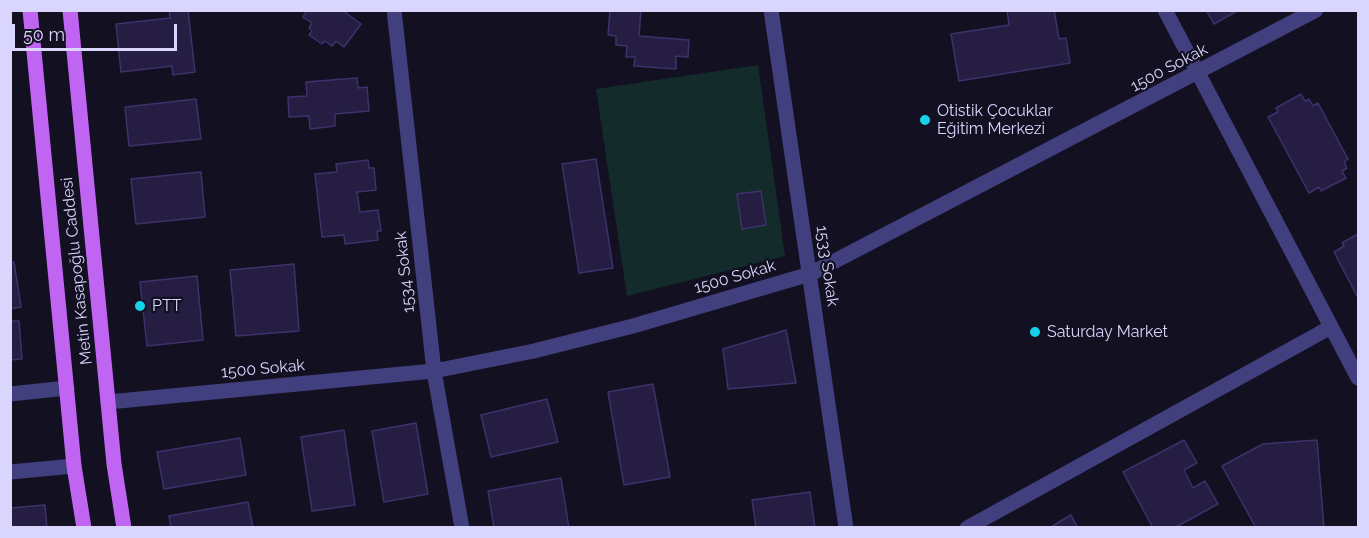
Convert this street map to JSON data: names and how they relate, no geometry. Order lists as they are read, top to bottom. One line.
{"streets":{"main road":["Metin Kasapoğlu Caddesi"],"street":["1500 Sokak","1533 Sokak","1534 Sokak"]},"crossings":[["1500 Sokak","1533 Sokak"],["1500 Sokak","Metin Kasapoğlu Caddesi"],["1500 Sokak","1534 Sokak"]],"places":["Otistik Çocuklar Eğitim Merkezi","PTT","Saturday Market"],"scale_bar":"50 m"}
